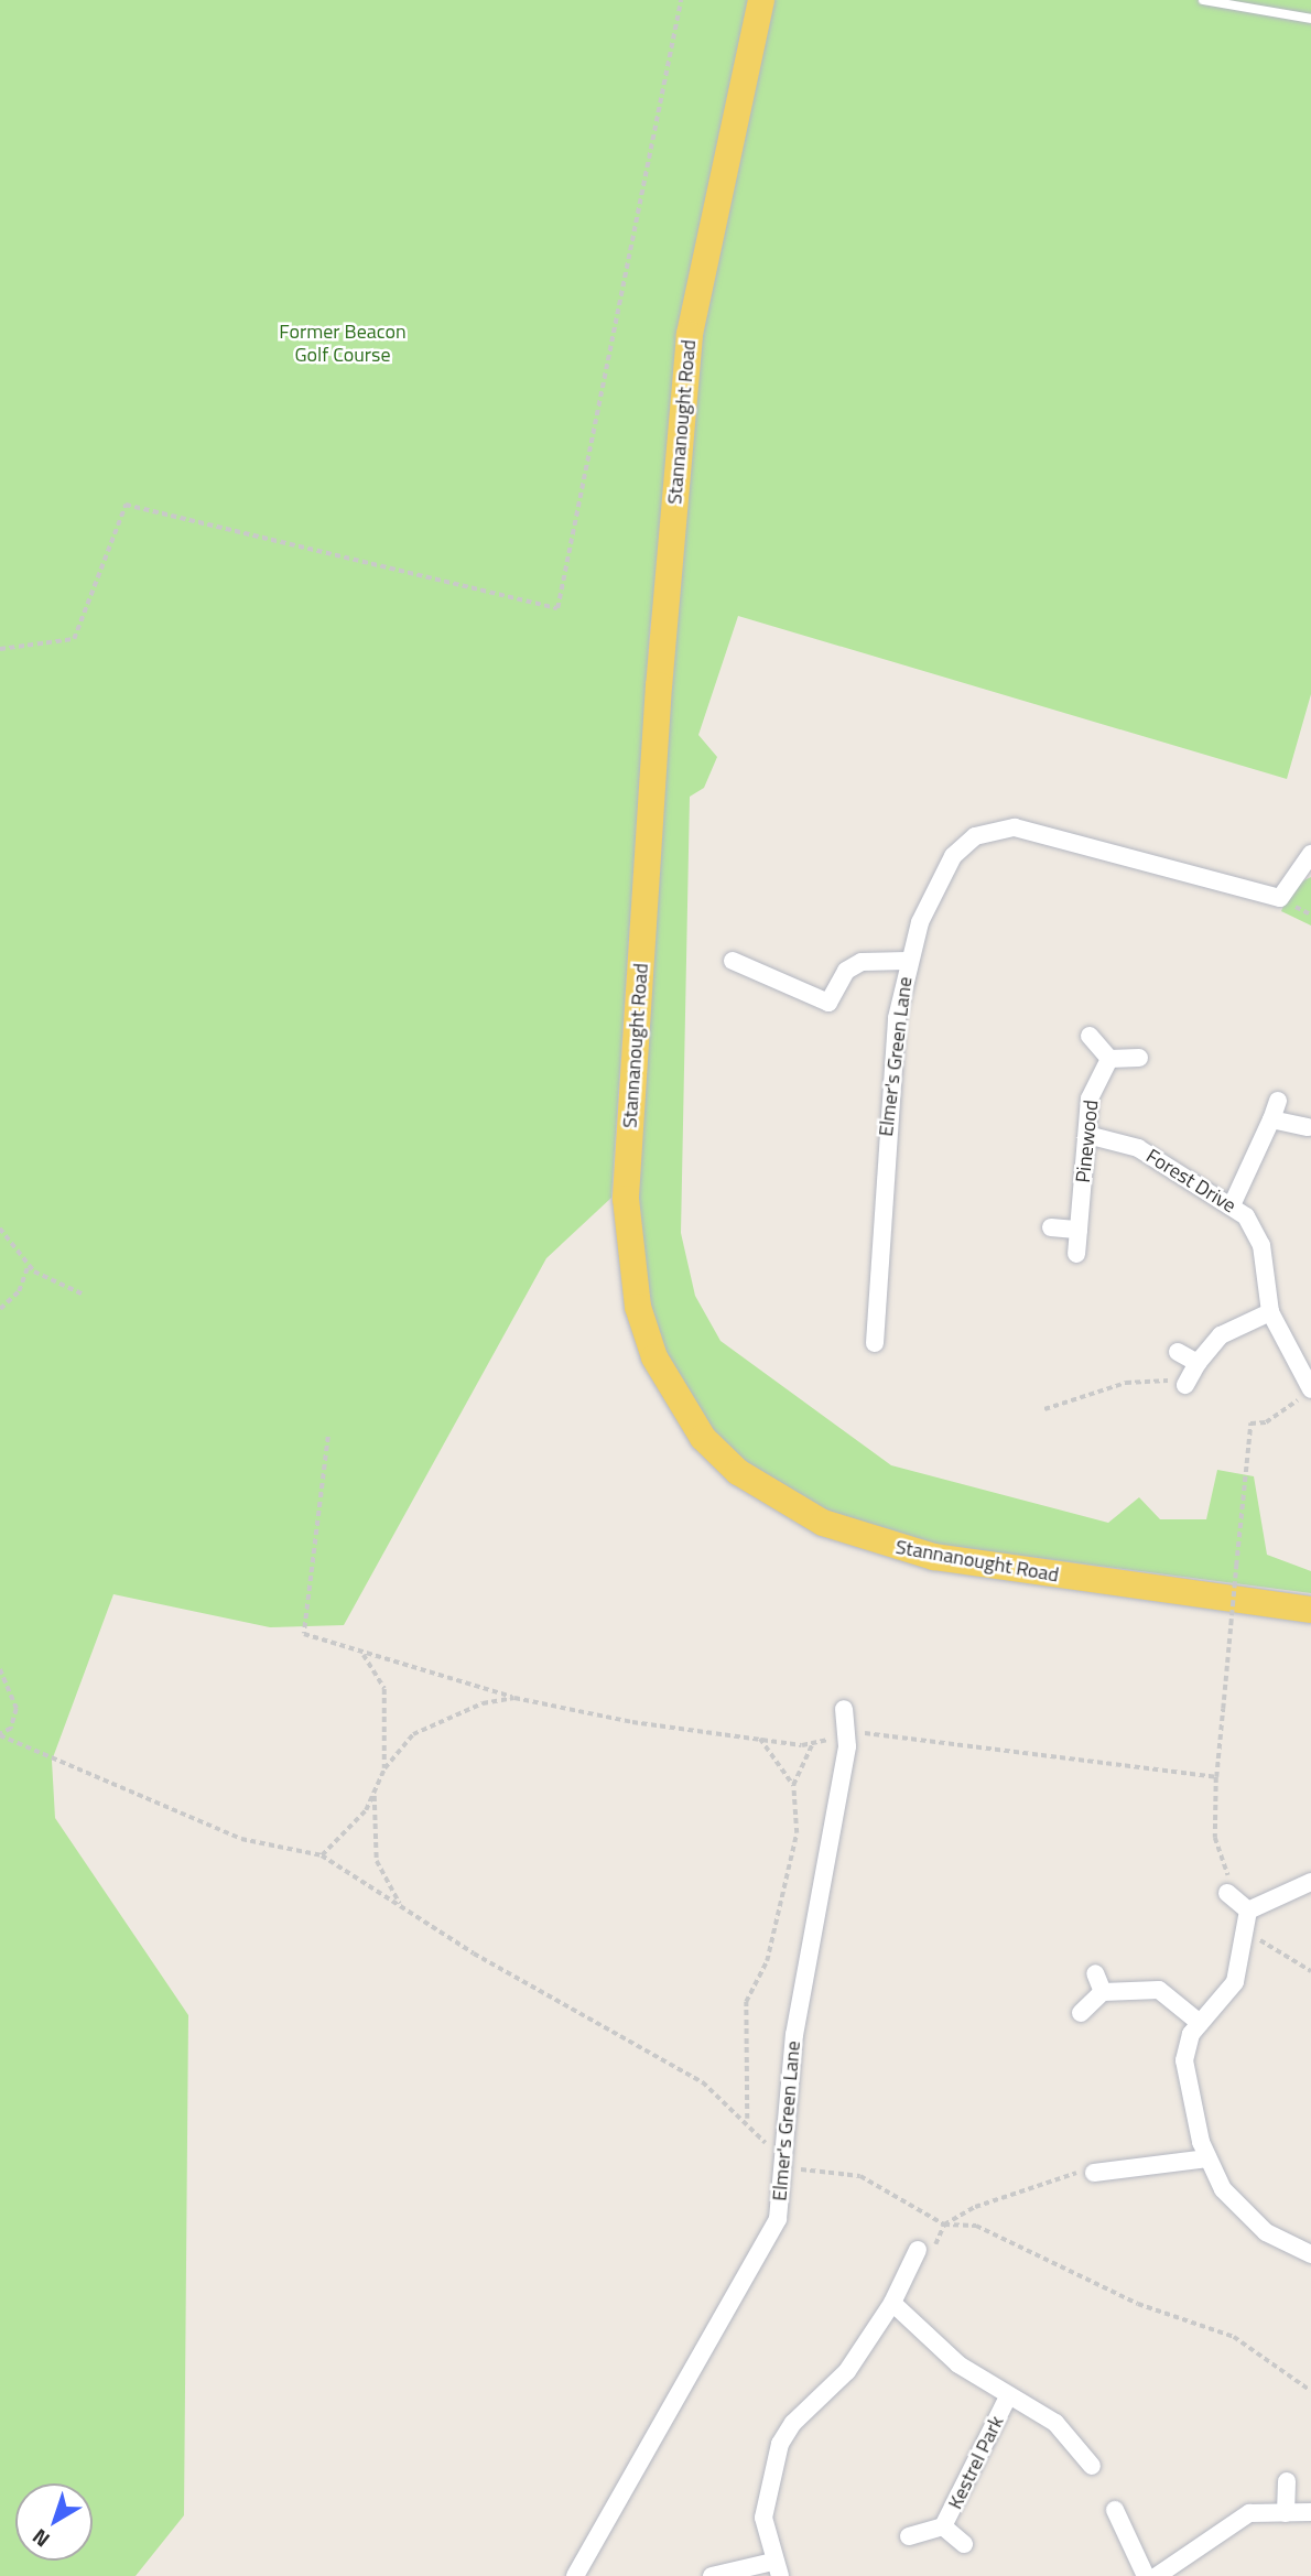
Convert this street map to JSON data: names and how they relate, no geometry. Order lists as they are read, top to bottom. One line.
{"streets":{"main road":["Stannanought Road"],"street":["Elmer's Green Lane","Pinewood","Forest Drive","Kestrel Park"]},"crossings":[["Pinewood","Forest Drive"]],"parks":["Former Beacon Golf Course"],"north":"bottom left"}
